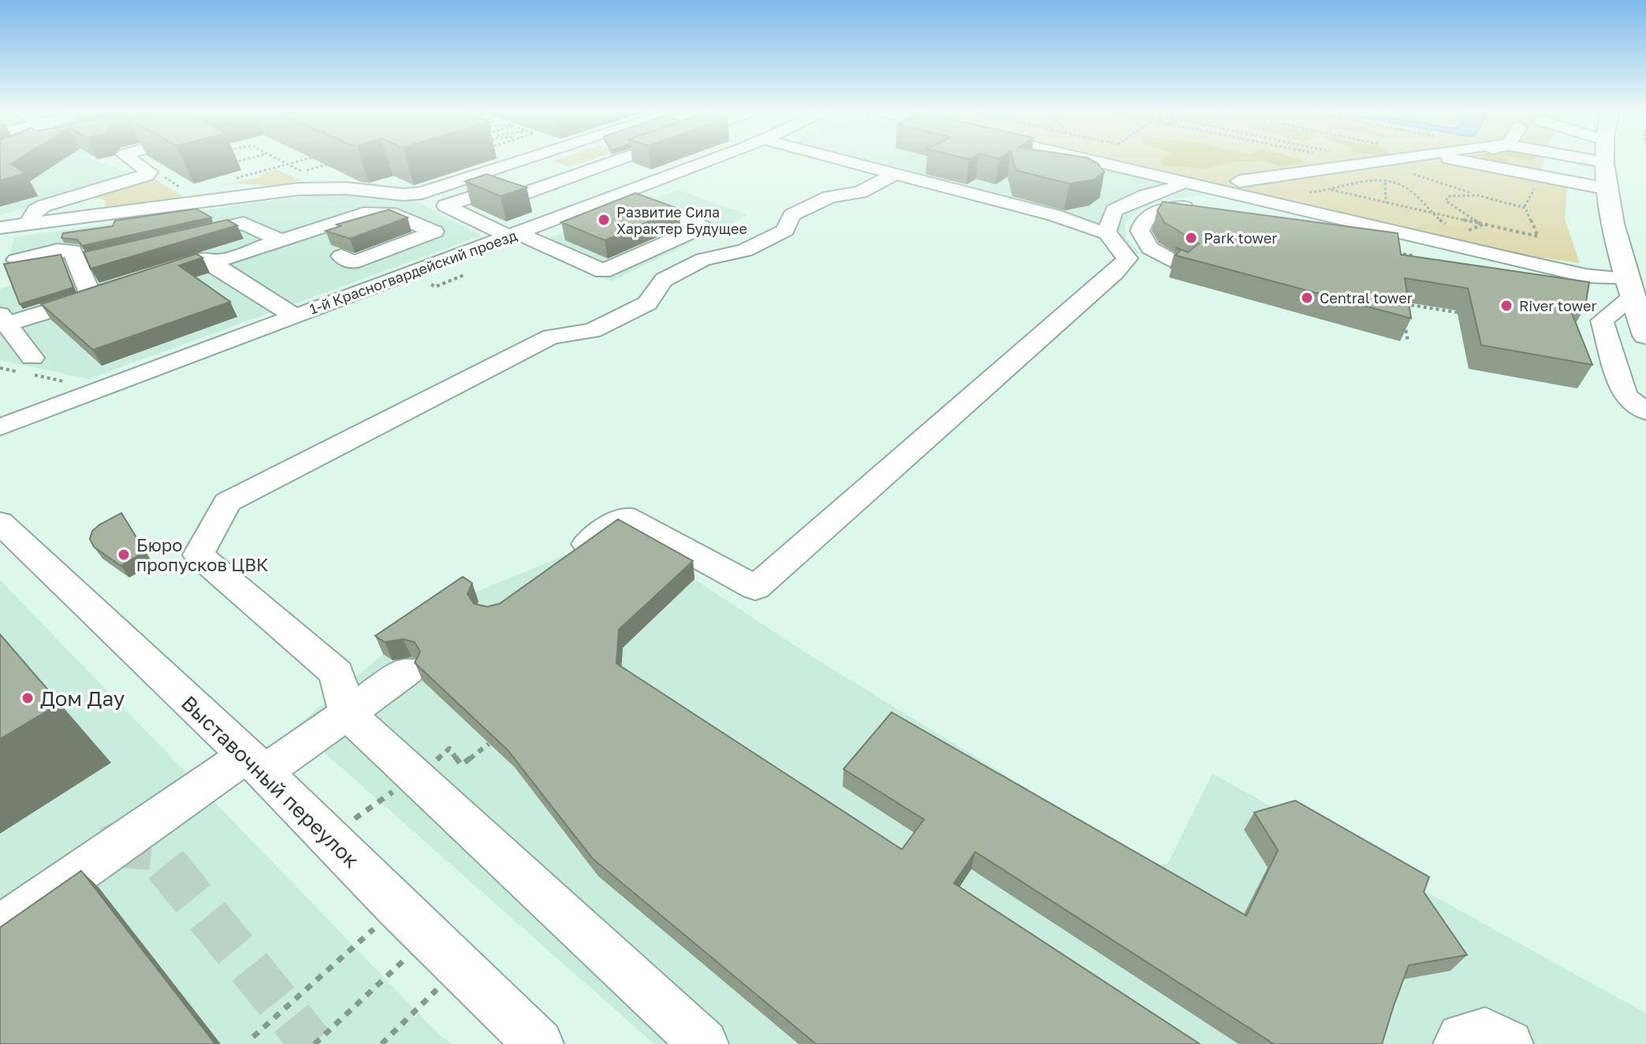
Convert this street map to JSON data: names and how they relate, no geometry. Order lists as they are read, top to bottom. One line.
{"streets":{"street":["1-й Красногвардейский проезд","Выставочный переулок"]},"places":["Развитие Сила Характер Будущее","Park tower","Central tower","River tower","Бюро пропусков ЦВК","Дом Дау"]}
